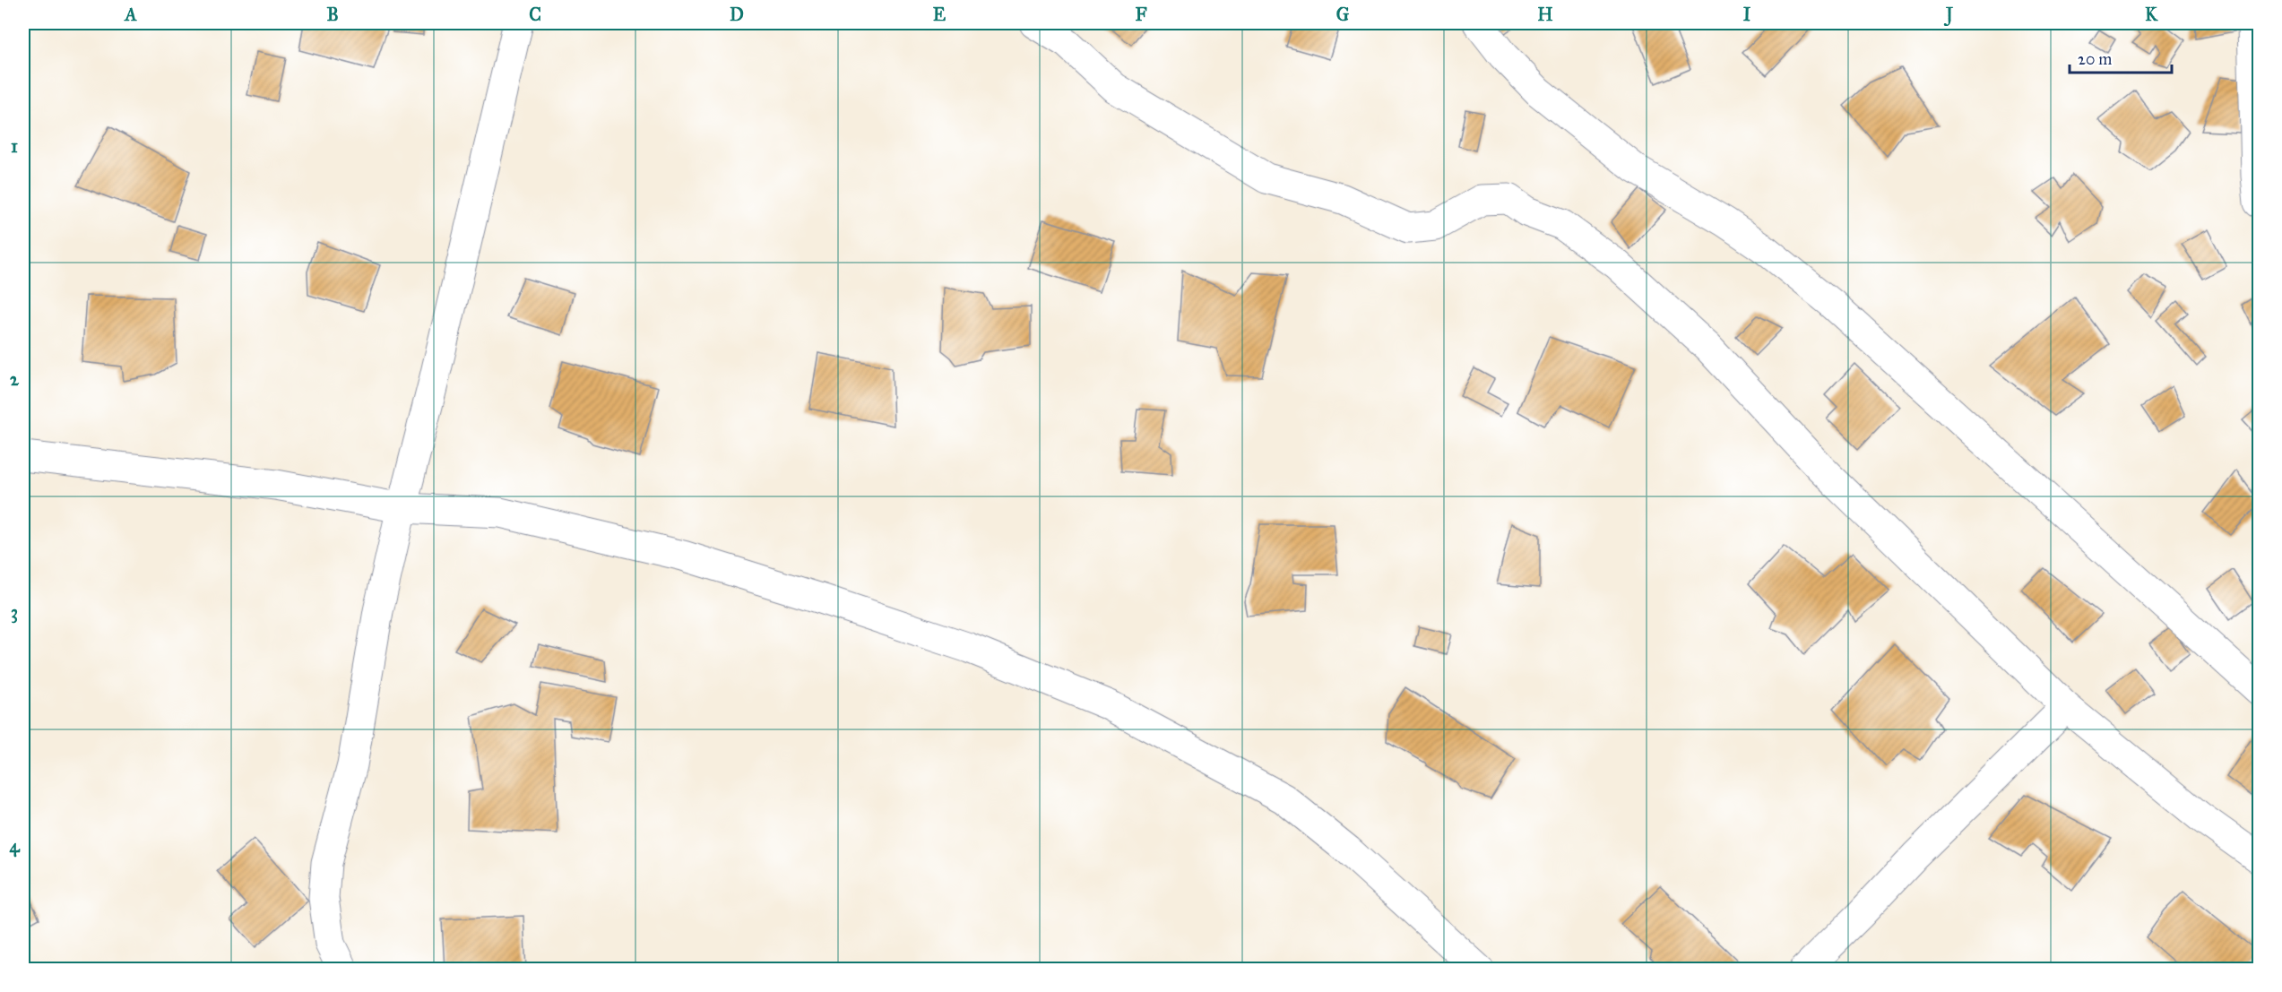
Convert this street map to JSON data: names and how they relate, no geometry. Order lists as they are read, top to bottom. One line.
{"scale_bar":"20 m","grid":{"columns":["A","B","C","D","E","F","G","H","I","J","K"],"rows":["1","2","3","4"]}}
